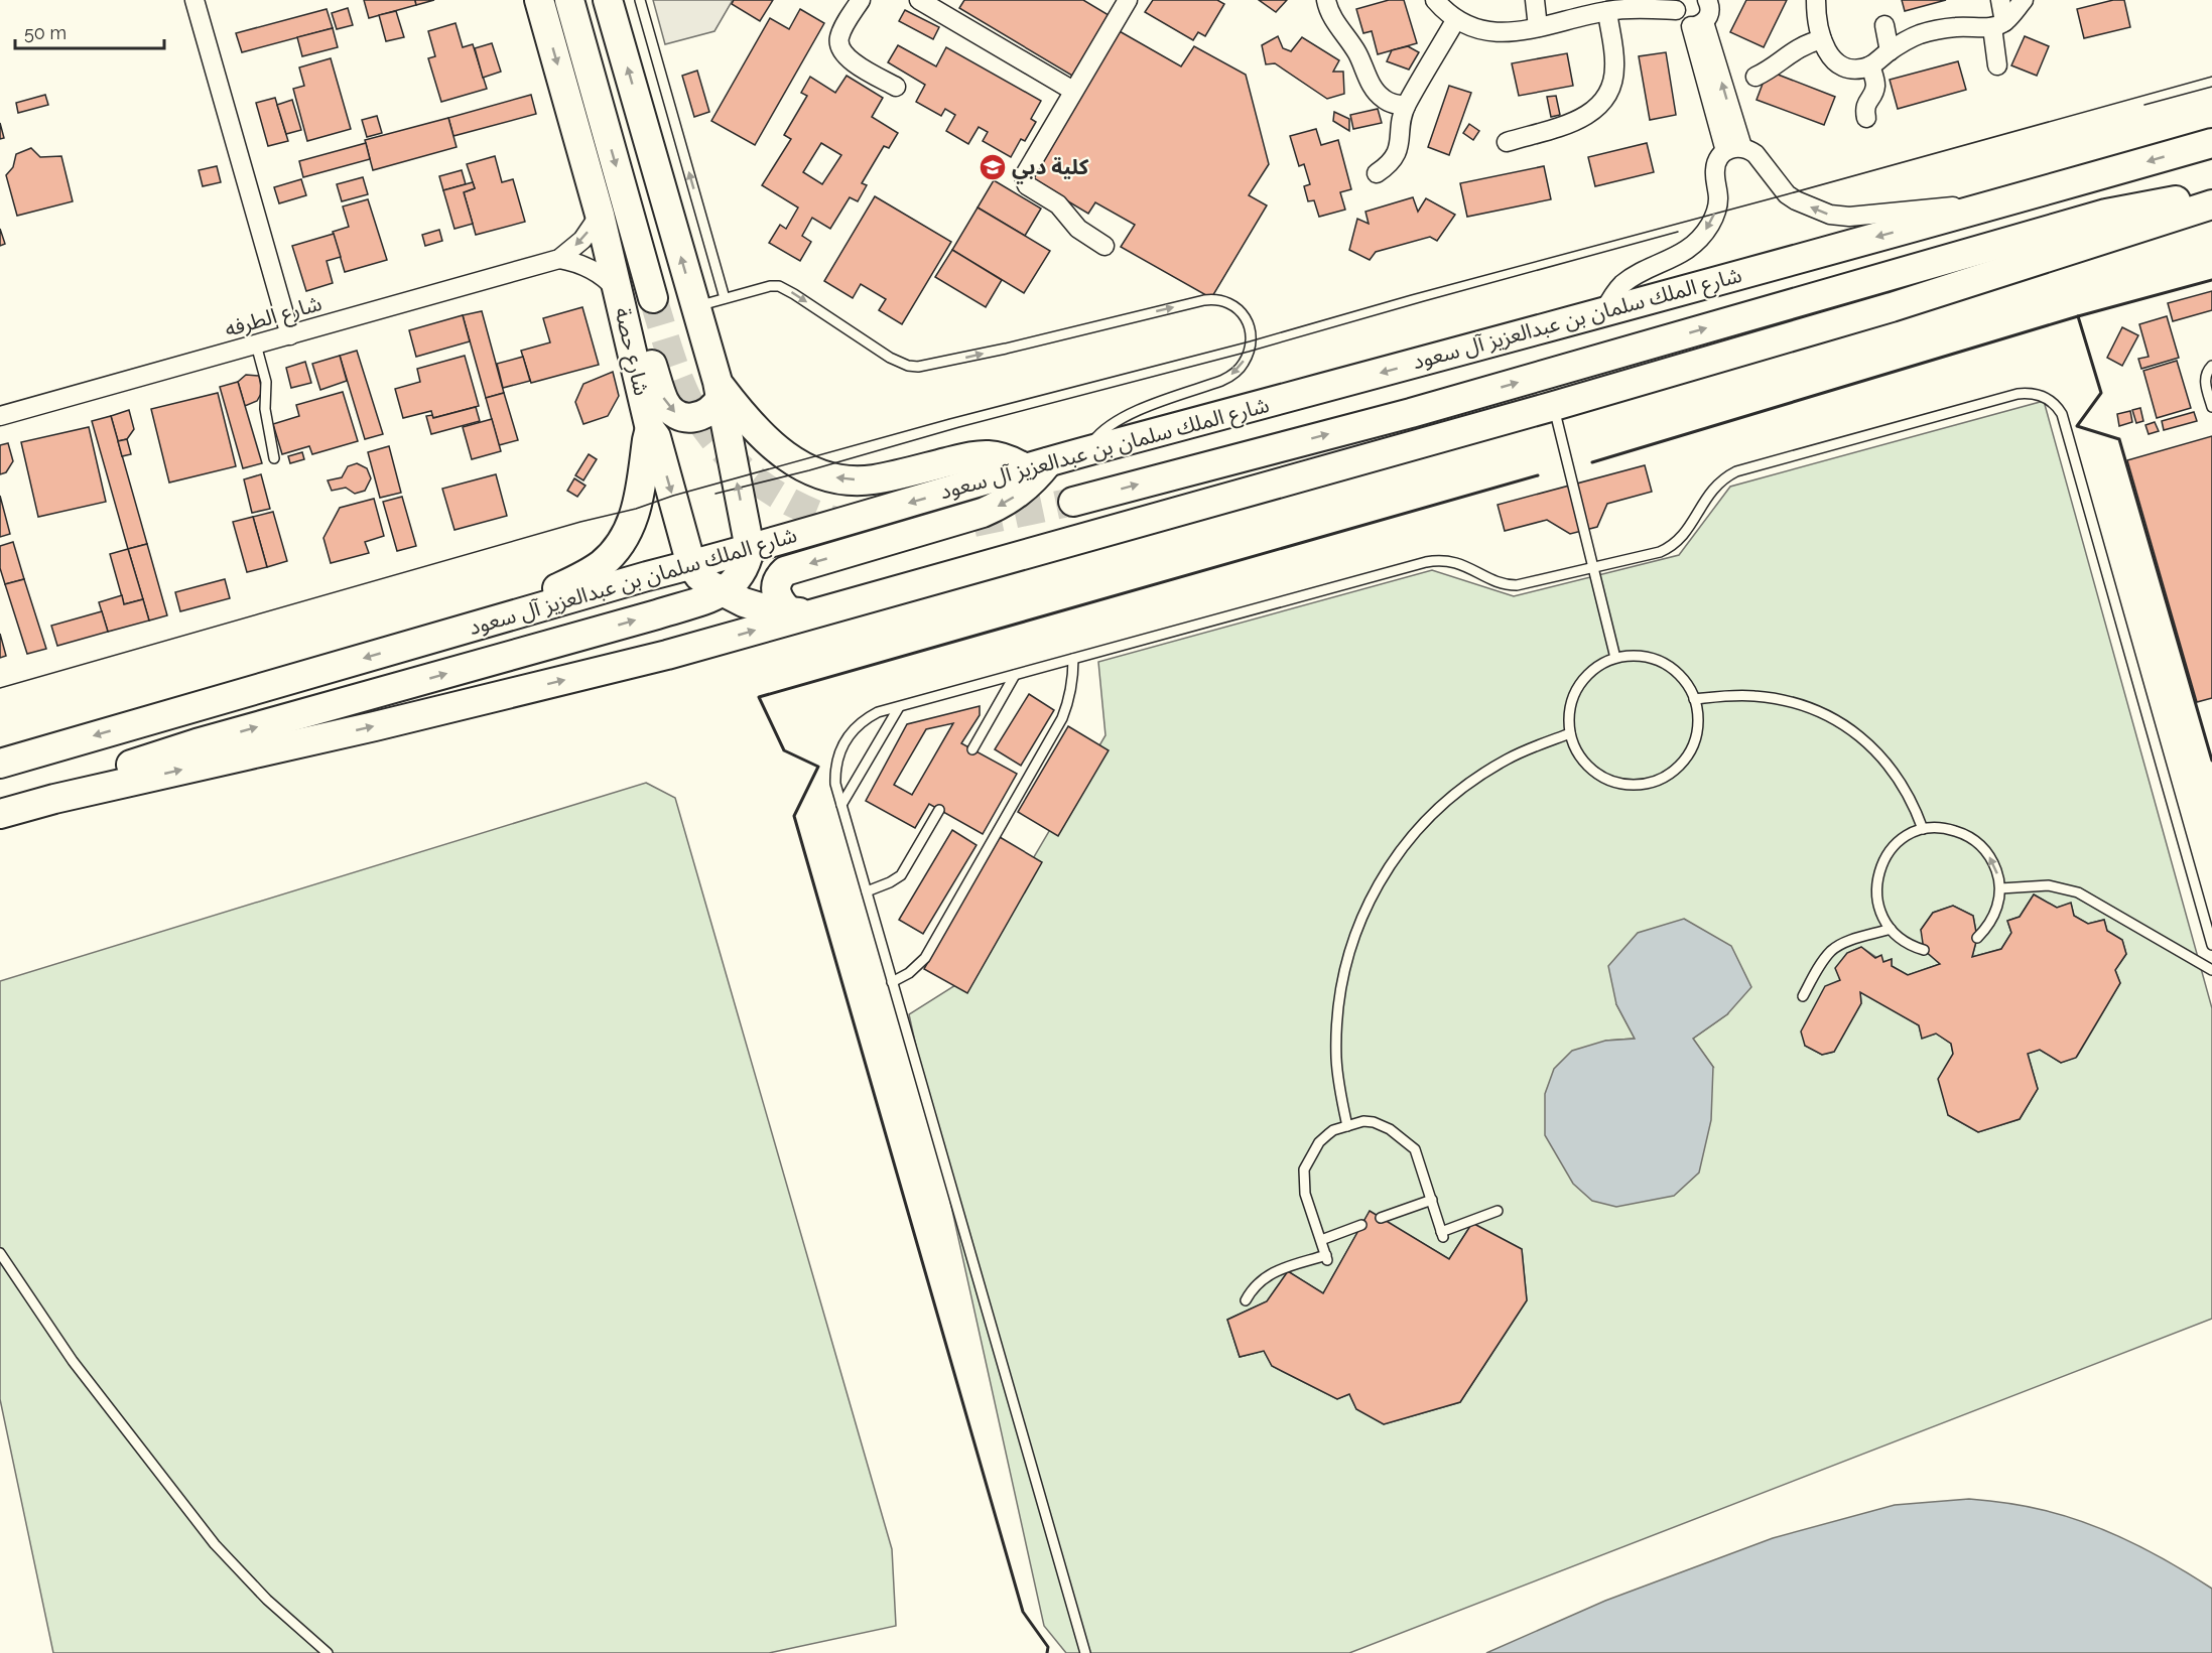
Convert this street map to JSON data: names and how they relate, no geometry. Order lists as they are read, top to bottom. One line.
{"streets":{"main road":["شارع الملك سلمان بن عبدالعزيز آل سعود","شارع حصة"],"street":["شارع الطرفه"]},"crossings":[["شارع الطرفه","شارع حصة"],["شارع الملك سلمان بن عبدالعزيز آل سعود","شارع حصة"]],"places":{"school or university":["كلية دبي"]},"scale_bar":"50 m"}
